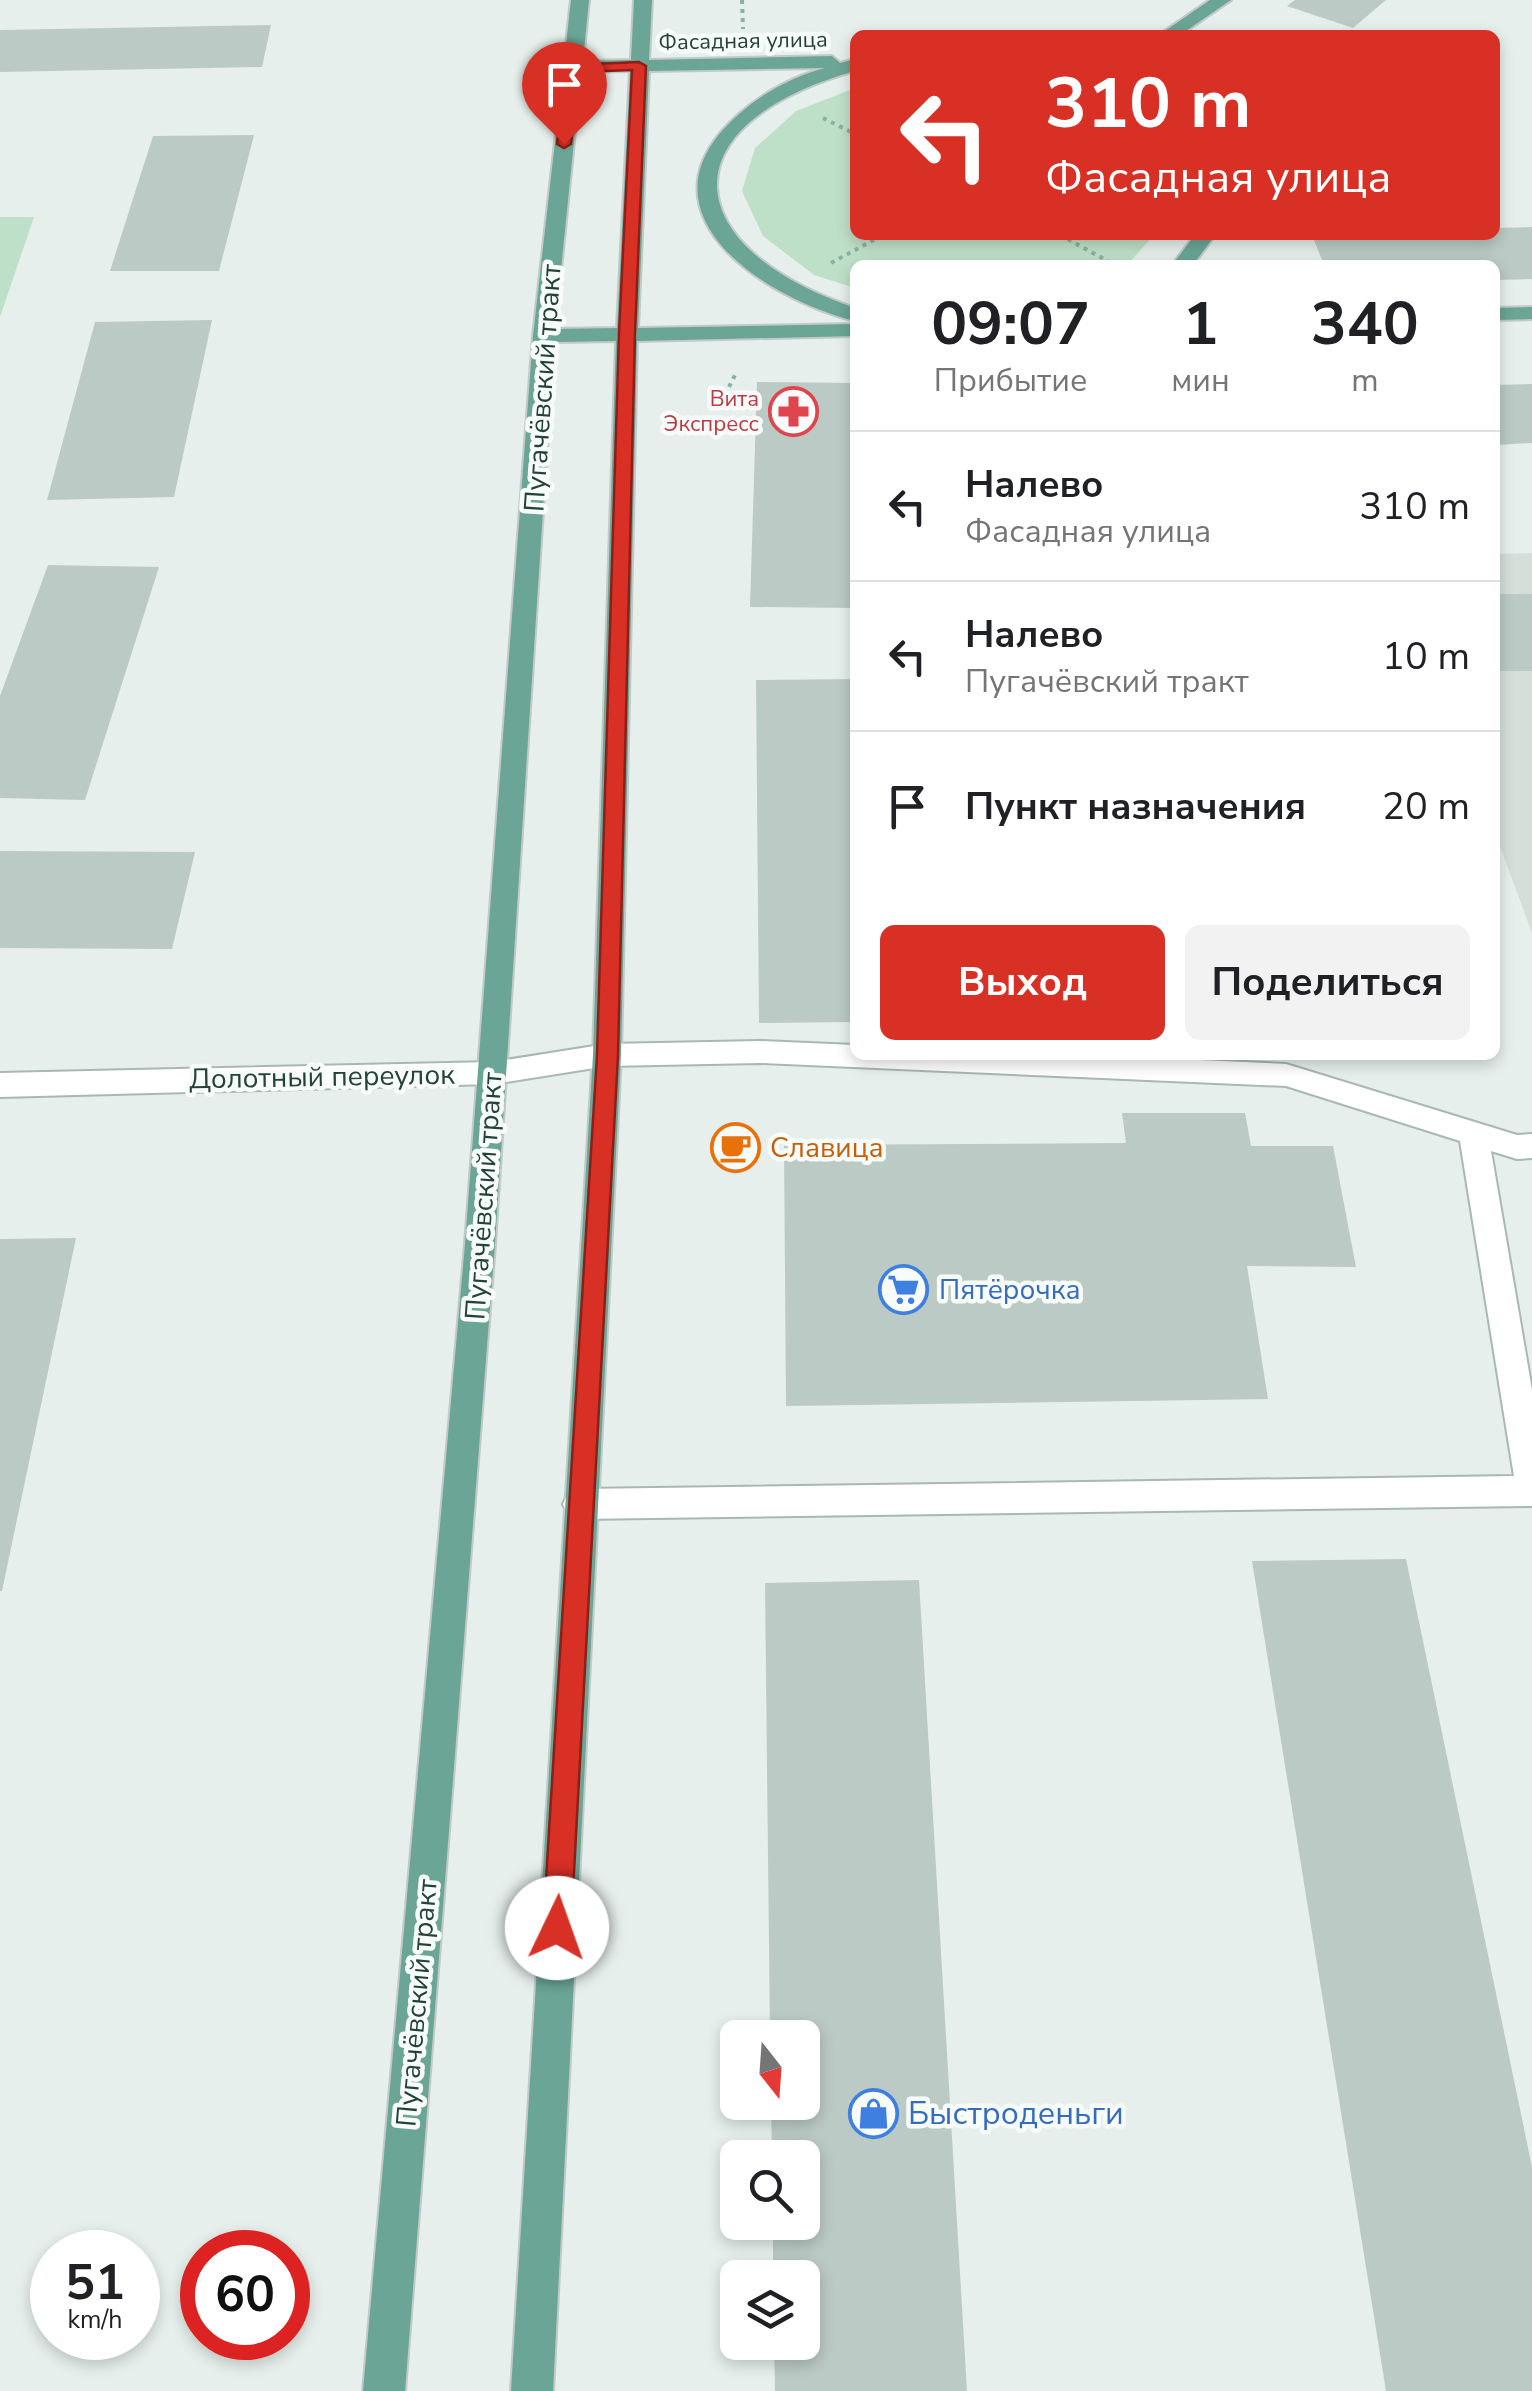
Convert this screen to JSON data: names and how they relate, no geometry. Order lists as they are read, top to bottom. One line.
{"streets":{"main road":["Фасадная улица","Пугачёвский тракт"],"street":["Долотный переулок"]},"crossings":[["Фасадная улица","Пугачёвский тракт"],["Пугачёвский тракт","Долотный переулок"]],"places":{"pharmacy":["Вита Экспресс"],"cafe":["Славица"],"supermarket":["Пятёрочка"],"shop":["Быстроденьги"]},"north":"bottom","page":{"turn":["310 m","Фасадная улица"],"eta":["09:07","Прибытие","1","мин","340","m"],"list":[{"name":"Налево","note":"Фасадная улица","value":"310 m"},{"name":"Налево","note":"Пугачёвский тракт","value":"10 m"},{"name":"Пункт назначения","value":"20 m"}],"buttons":["Выход","Поделиться"],"speed":"51 km/h","limit":"60"}}
